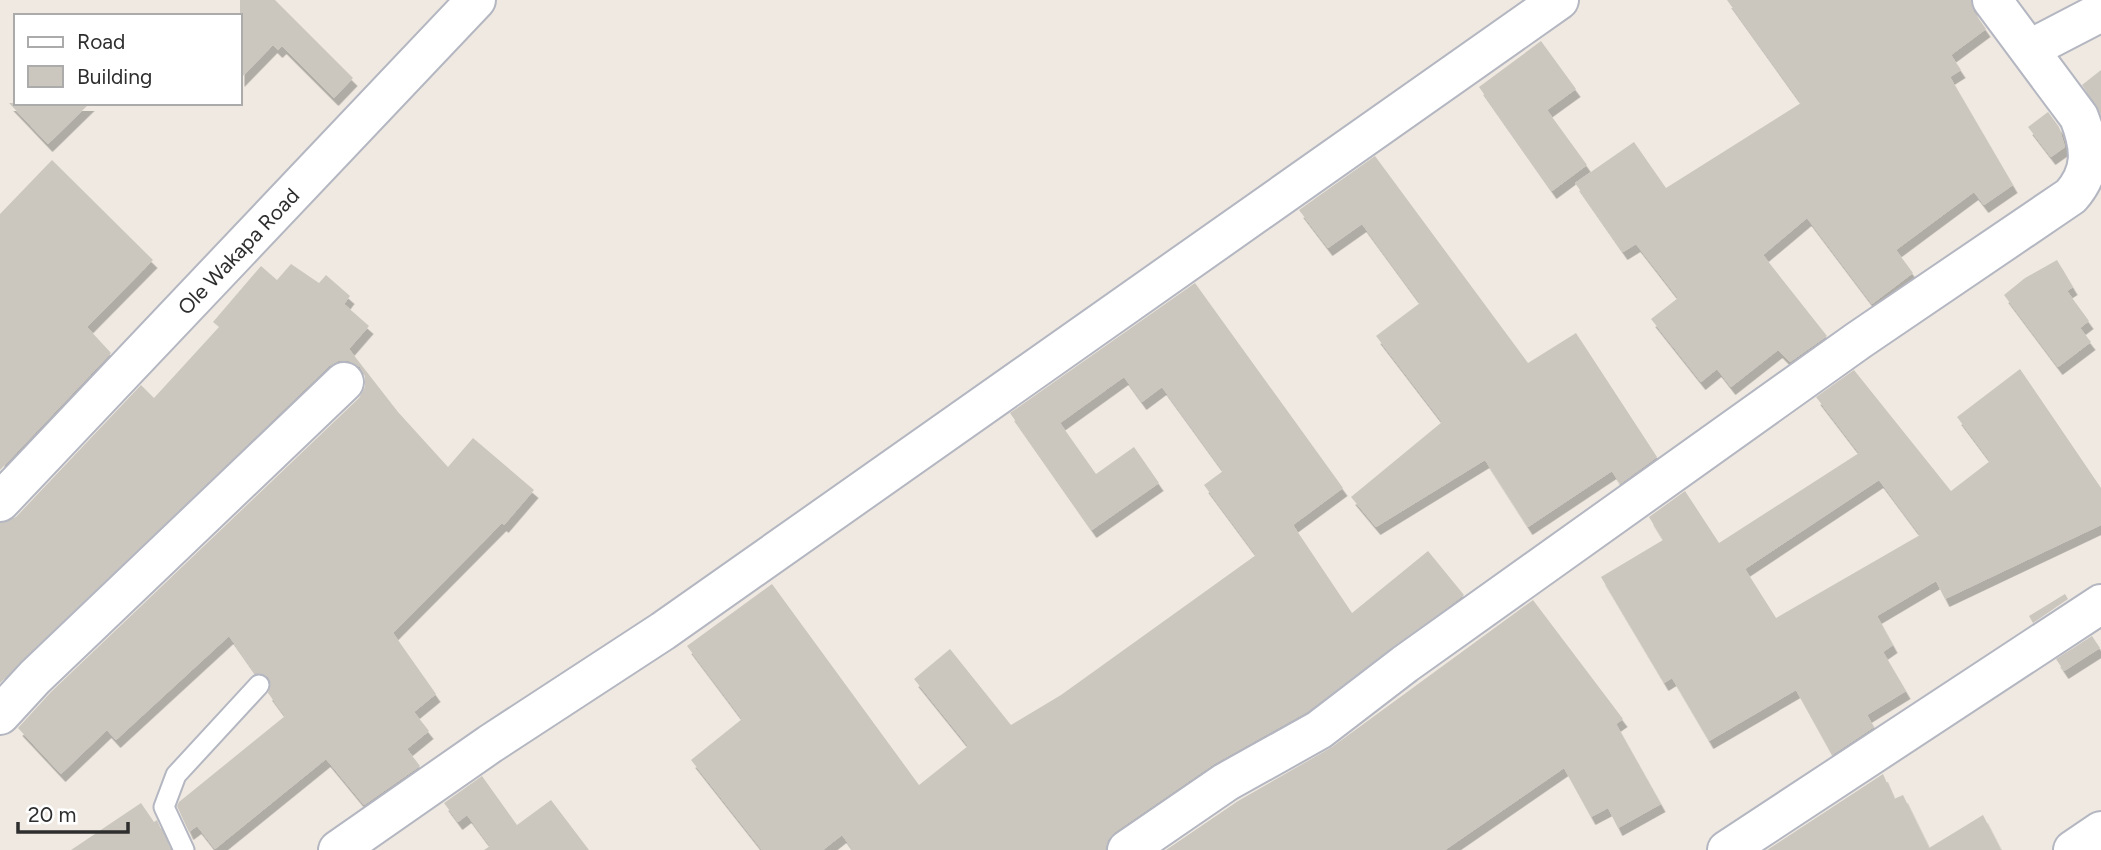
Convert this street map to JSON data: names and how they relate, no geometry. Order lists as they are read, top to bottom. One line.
{"streets":{"street":["Ole Wakapa Road"]},"legend":["Road","Building"],"scale_bar":"20 m"}
